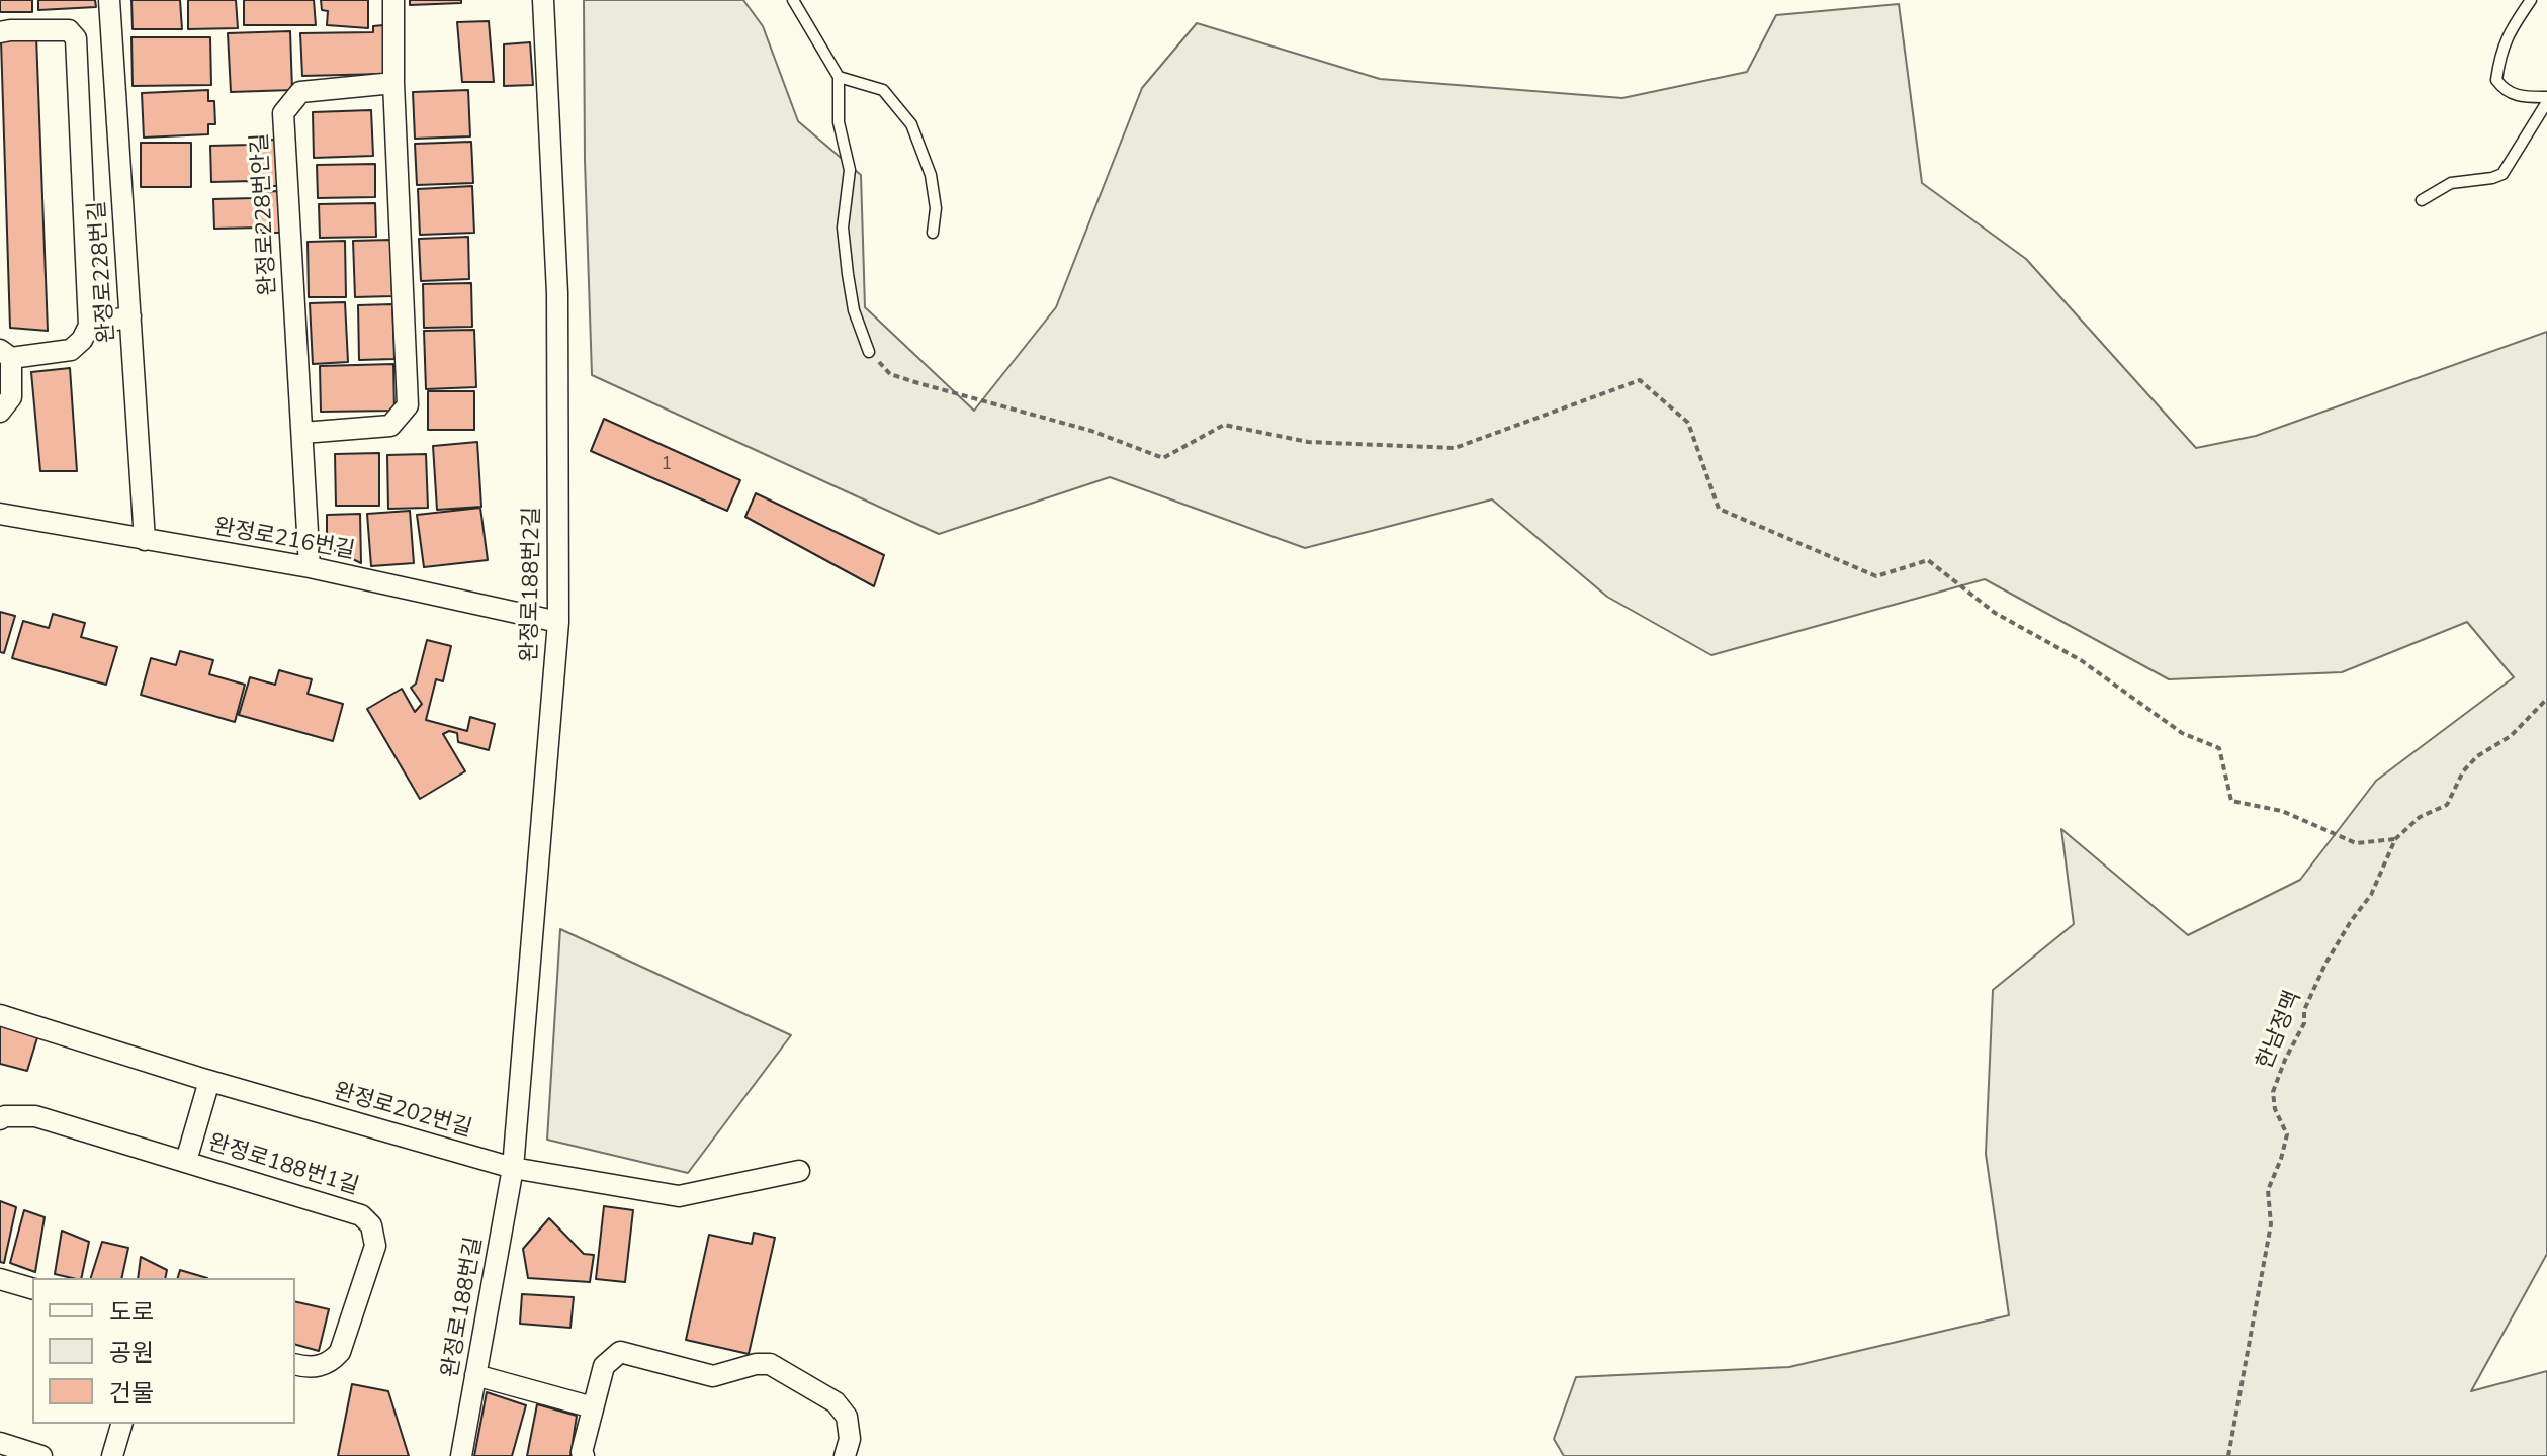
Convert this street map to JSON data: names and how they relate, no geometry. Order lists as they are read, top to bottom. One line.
{"streets":{"street":["완정로228번안길","완정로228번길","완정로216번길","완정로188번2길","완정로202번길","완정로188번1길","완정로188번길"],"path":["한남정맥"]},"crossings":[["완정로228번안길","완정로216번길"],["완정로228번길","완정로216번길"],["완정로216번길","완정로188번2길"],["완정로188번2길","완정로202번길"],["완정로188번2길","완정로188번길"],["완정로202번길","완정로188번길"]],"house_numbers":["1"],"legend":["도로","공원","건물"]}
